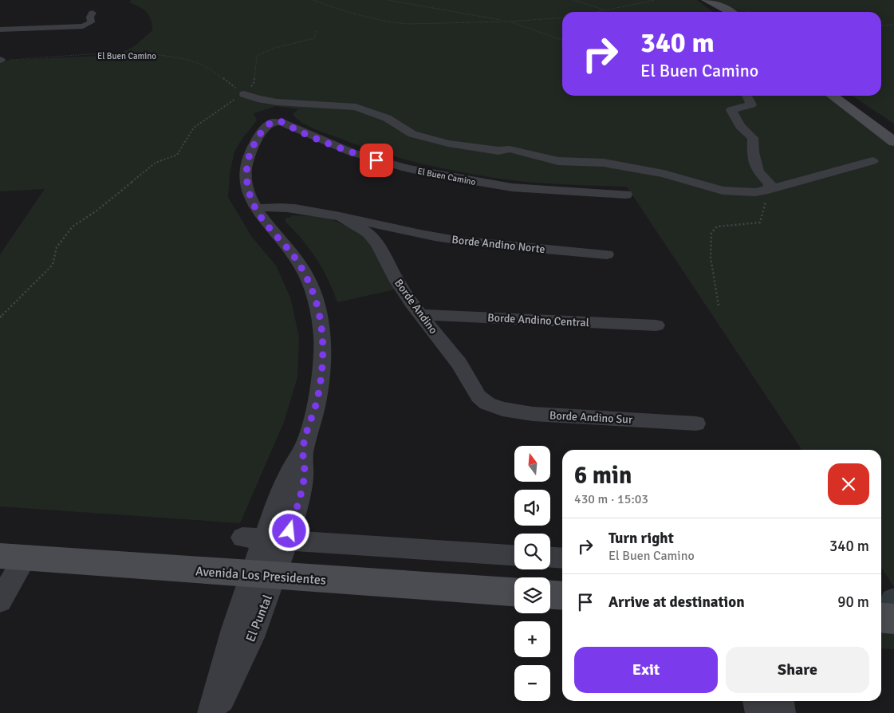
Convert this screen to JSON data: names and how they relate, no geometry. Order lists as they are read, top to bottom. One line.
{"streets":{"street":["El Buen Camino","Borde Andino Norte","Borde Andino","Borde Andino Central","Borde Andino Sur","Avenida Los Presidentes","El Puntal"]},"crossings":[["El Buen Camino","El Puntal"],["Borde Andino Norte","Borde Andino"],["Borde Andino Norte","El Puntal"],["Borde Andino","Borde Andino Central"],["Borde Andino","Borde Andino Sur"],["Avenida Los Presidentes","El Puntal"]],"north":"top","page":{"turn":["340 m","El Buen Camino"],"map_buttons":["+","−"],"heading":["6 min","430 m · 15:03"],"list":[{"name":"Turn right","note":"El Buen Camino","value":"340 m"},{"name":"Arrive at destination","value":"90 m"}],"buttons":["Exit","Share"]}}
